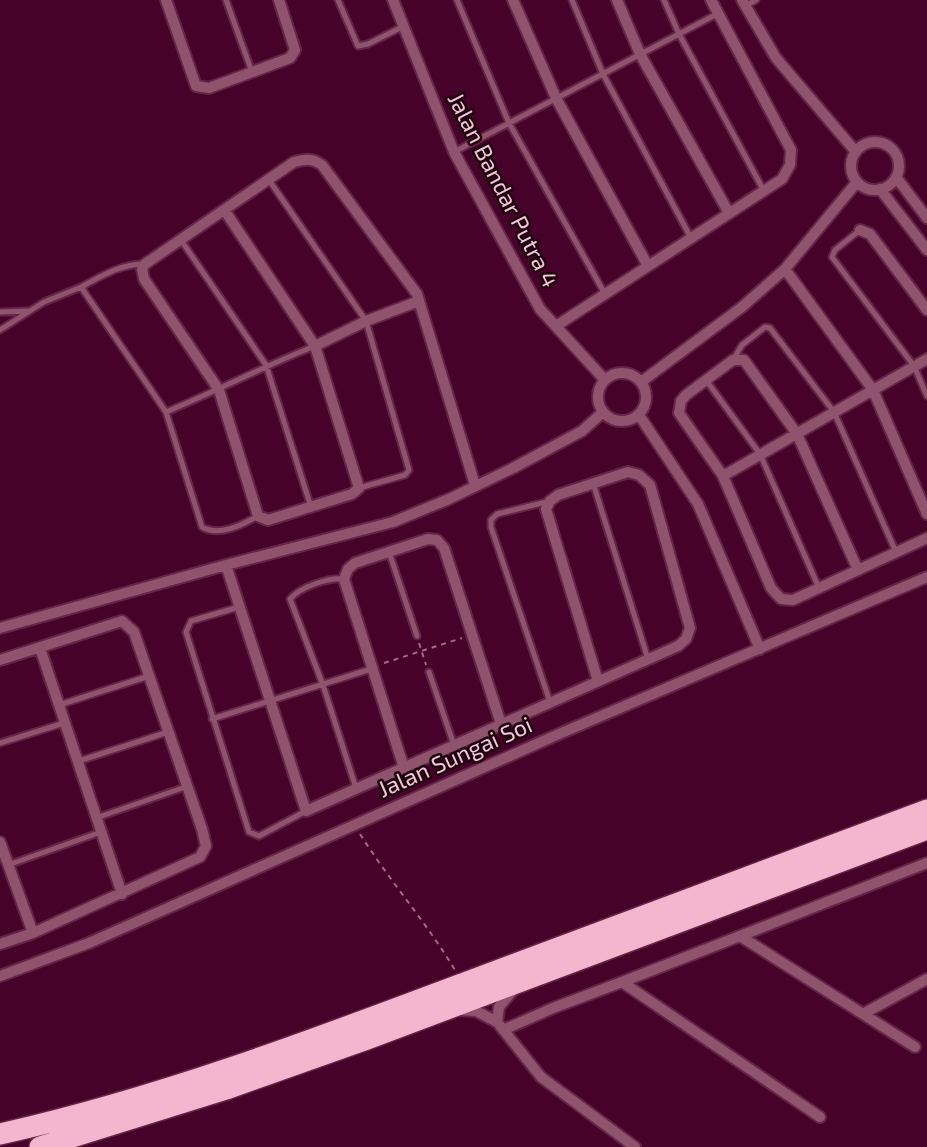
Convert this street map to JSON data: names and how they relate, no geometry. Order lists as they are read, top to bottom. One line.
{"streets":{"street":["Jalan Bandar Putra 4","Jalan Sungai Soi"]}}
